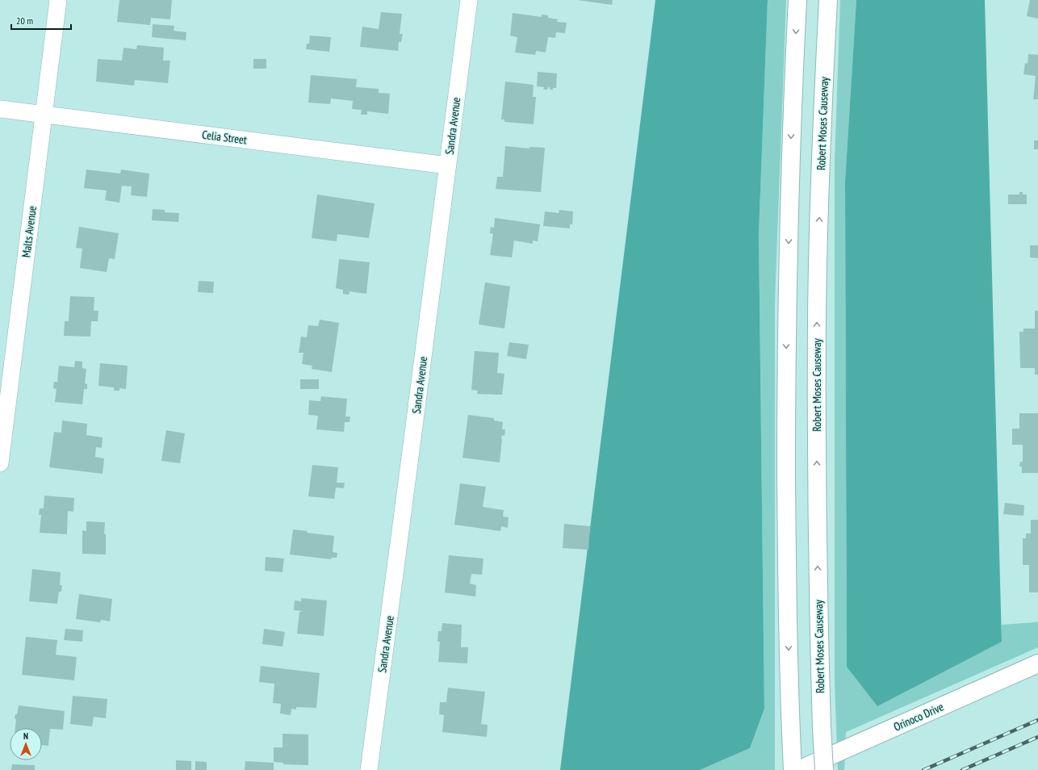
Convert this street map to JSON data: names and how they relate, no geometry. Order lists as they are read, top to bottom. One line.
{"streets":{"main road":["Robert Moses Causeway","Orinoco Drive"],"street":["Sandra Avenue","Celia Street","Malts Avenue"]},"crossings":[["Sandra Avenue","Celia Street"],["Celia Street","Malts Avenue"]],"scale_bar":"20 m","north":"top"}
